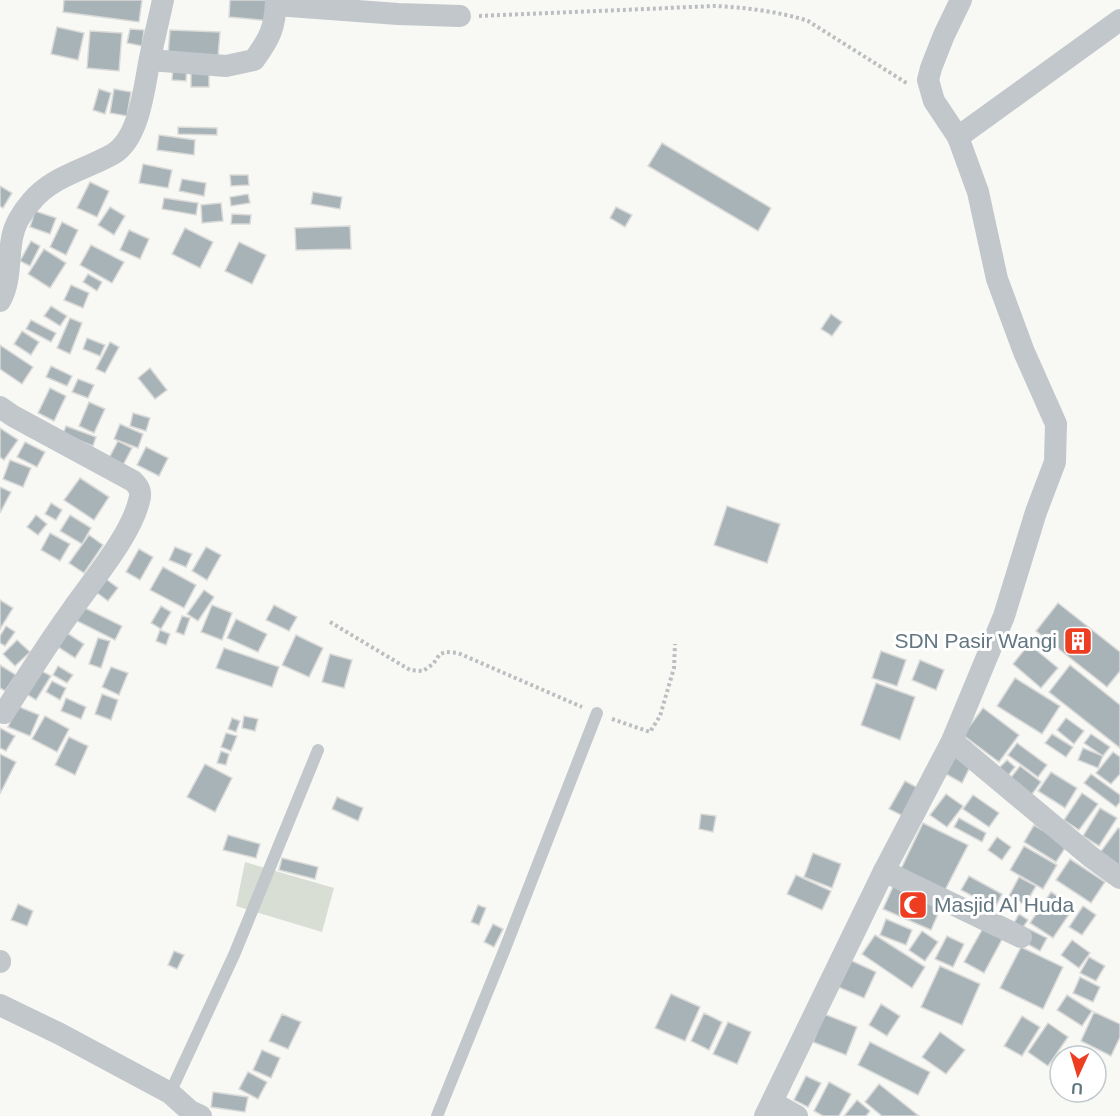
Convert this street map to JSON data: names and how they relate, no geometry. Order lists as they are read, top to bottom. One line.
{"places":{"building":["SDN Pasir Wangi"],"mosque":["Masjid Al Huda"]},"north":"bottom"}
